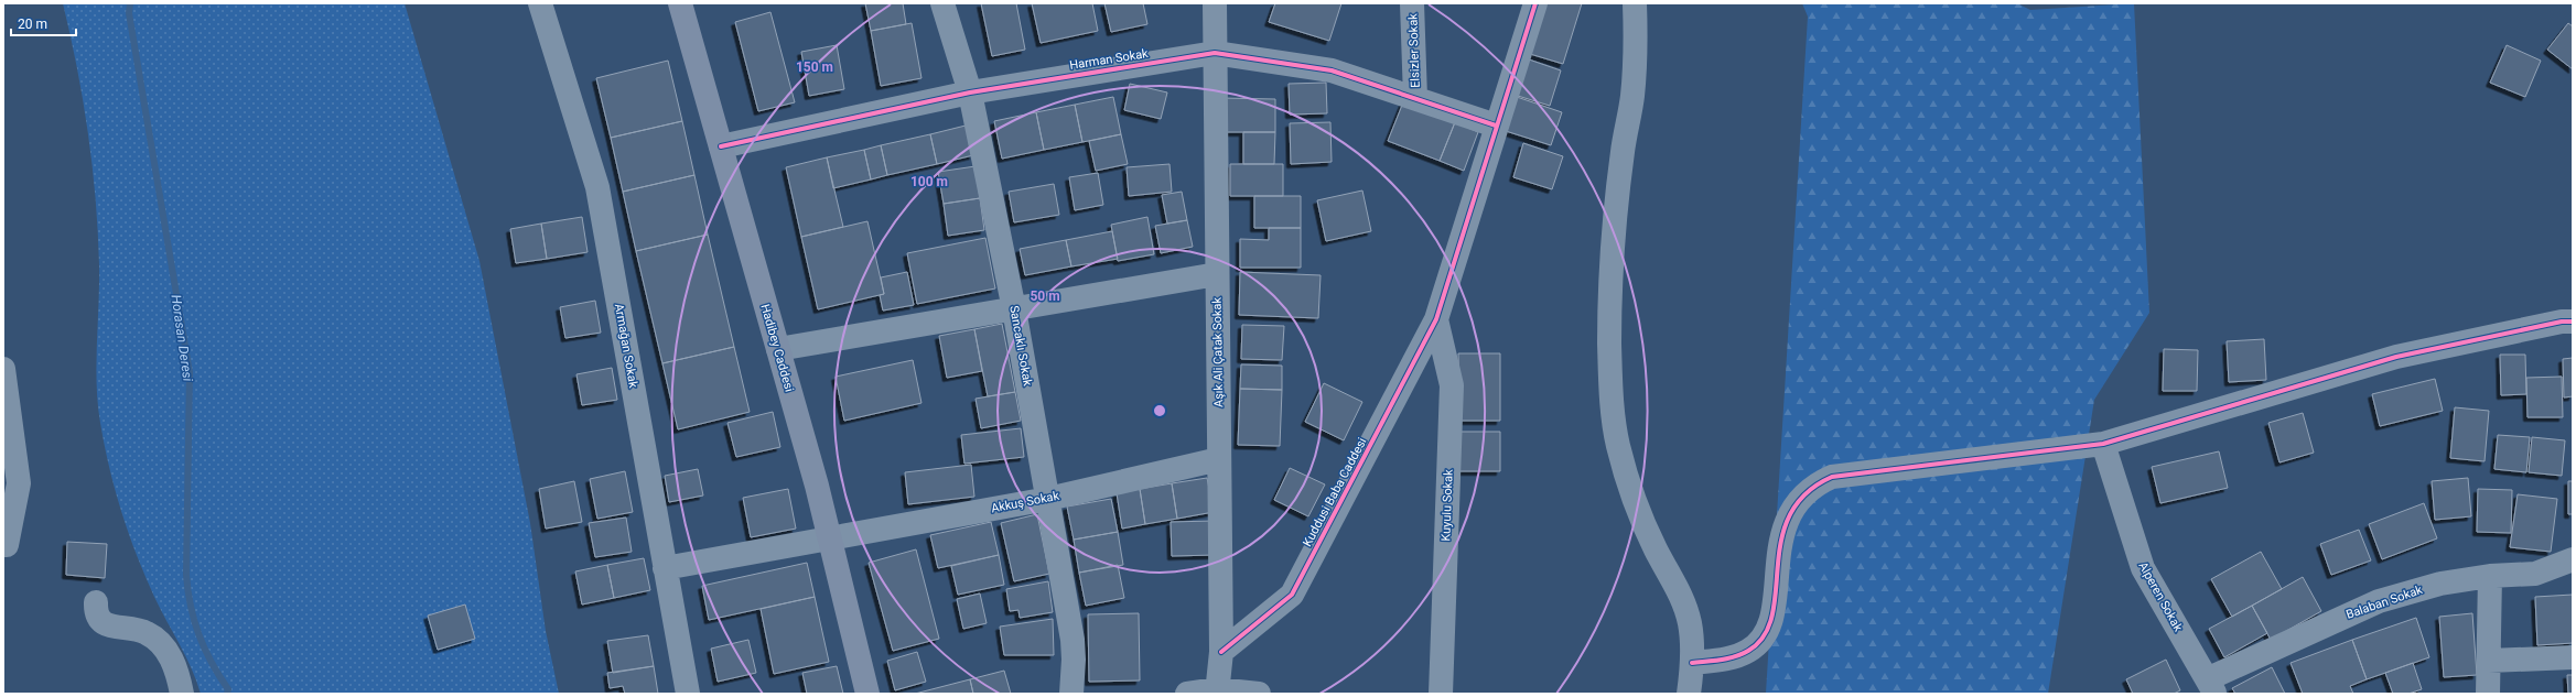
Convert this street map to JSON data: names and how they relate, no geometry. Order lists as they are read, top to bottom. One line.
{"streets":{"main road":["Hadibey Caddesi"],"street":["Elsizler Sokak","Harman Sokak","Armağan Sokak","Sancaklı Sokak","Aşık Ali Çatak Sokak","Kuddusi Baba Caddesi","Akkuş Sokak","Kuyulu Sokak","Alperen Sokak","Balaban Sokak"]},"crossings":[["Elsizler Sokak","Harman Sokak"],["Harman Sokak","Sancaklı Sokak"],["Harman Sokak","Hadibey Caddesi"],["Harman Sokak","Aşık Ali Çatak Sokak"],["Harman Sokak","Kuddusi Baba Caddesi"],["Armağan Sokak","Akkuş Sokak"],["Sancaklı Sokak","Akkuş Sokak"],["Hadibey Caddesi","Akkuş Sokak"],["Aşık Ali Çatak Sokak","Kuddusi Baba Caddesi"],["Aşık Ali Çatak Sokak","Akkuş Sokak"],["Kuddusi Baba Caddesi","Kuyulu Sokak"],["Alperen Sokak","Balaban Sokak"]],"water":["Horasan Deresi"],"scale_bar":"20 m","rings":["150 m","100 m","50 m"]}
